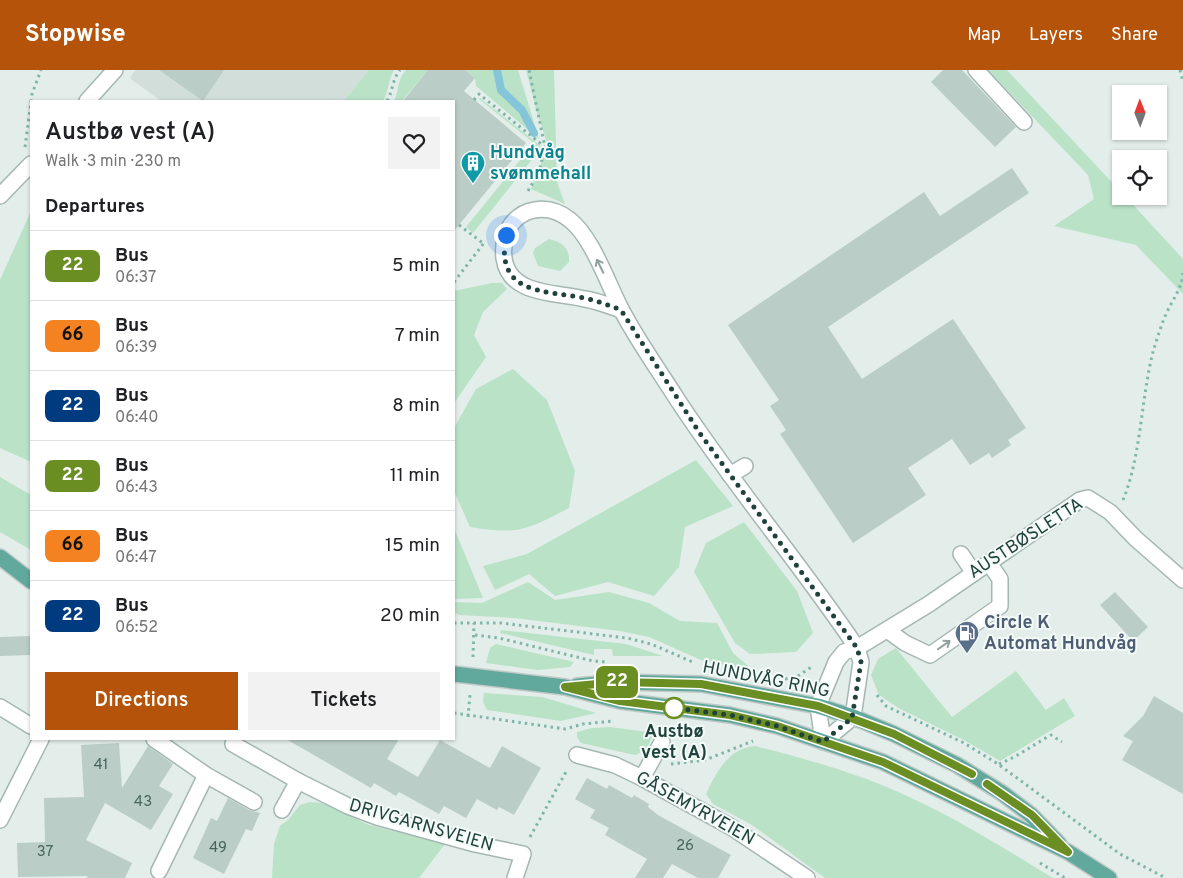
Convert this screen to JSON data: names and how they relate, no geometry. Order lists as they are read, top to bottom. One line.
{"streets":{"main road":["HUNDVÅG RING"],"street":["AUSTBØSLETTA","GÅSEMYRVEIEN","DRIVGARNSVEIEN"]},"crossings":[["AUSTBØSLETTA","HUNDVÅG RING"]],"places":{"building":["Hundvåg svømmehall"],"fuel station":["Circle K Automat Hundvåg"],"other":["Austbø vest (A)"]},"lines":["bus line 22"],"house_numbers":["41","43","26","49","37"],"north":"top","page":{"header":"Stopwise","nav":["Map","Layers","Share"],"on_map":"22","heading":[["Austbø vest (A)","Walk · 3 min · 230 m"],"Departures"],"list":[{"mark":"22","name":"Bus","note":"06:37","value":"5 min"},{"mark":"66","name":"Bus","note":"06:39","value":"7 min"},{"mark":"22","name":"Bus","note":"06:40","value":"8 min"},{"mark":"22","name":"Bus","note":"06:43","value":"11 min"},{"mark":"66","name":"Bus","note":"06:47","value":"15 min"},{"mark":"22","name":"Bus","note":"06:52","value":"20 min"}],"buttons":["Directions","Tickets"]}}
